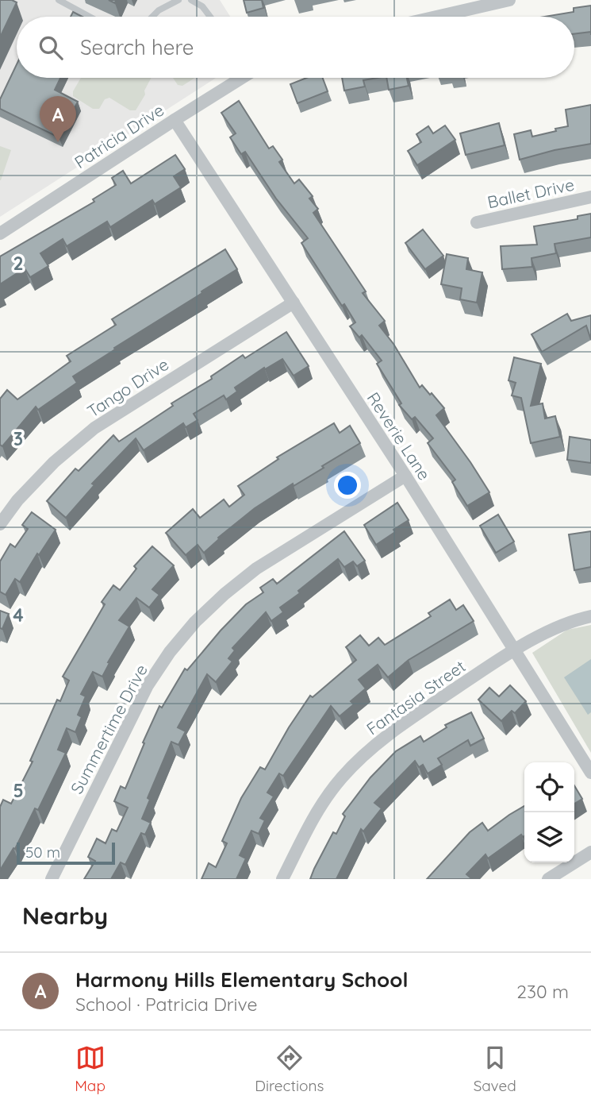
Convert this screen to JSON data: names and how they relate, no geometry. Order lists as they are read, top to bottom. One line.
{"streets":{"street":["Patricia Drive","Ballet Drive","Tango Drive","Reverie Lane","Fantasia Street","Summertime Drive"]},"crossings":[["Patricia Drive","Reverie Lane"],["Tango Drive","Reverie Lane"],["Reverie Lane","Fantasia Street"],["Reverie Lane","Summertime Drive"]],"scale_bar":"50 m","page":{"search":"Search here","pins":"A","scale":"50 m","heading":"Nearby","list":[{"mark":"A","name":"Harmony Hills Elementary School","note":"School · Patricia Drive","value":"230 m"}],"nav":["Map","Directions","Saved"]},"grid":{"rows":["2","3","4","5"]}}
